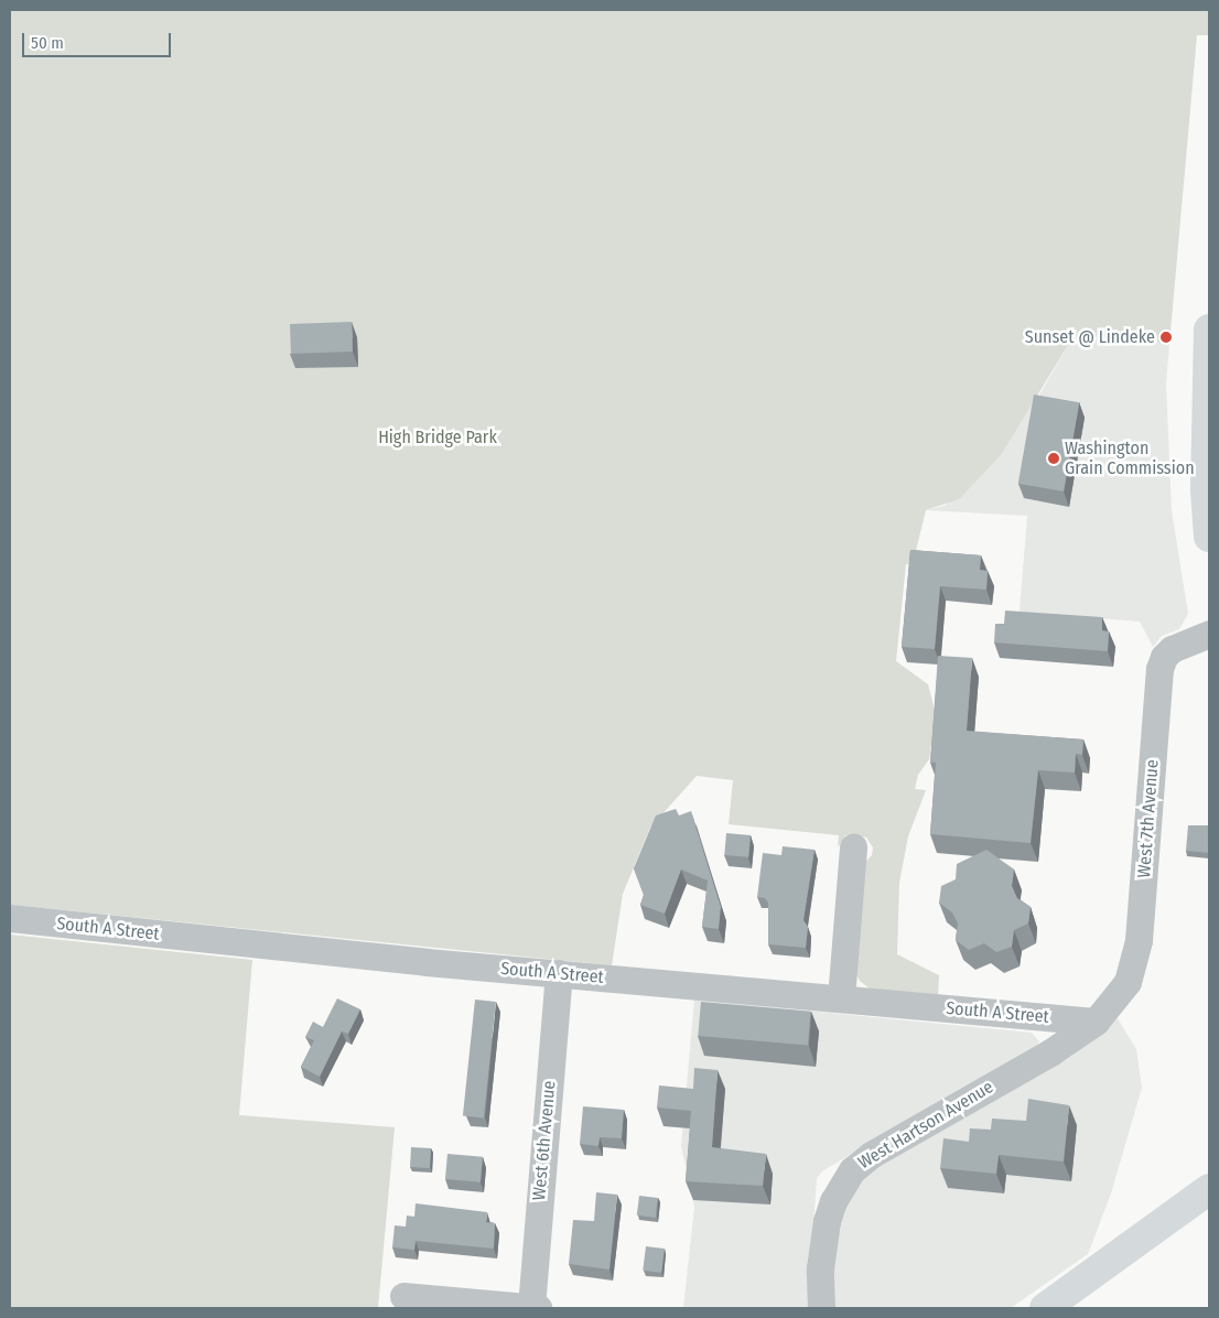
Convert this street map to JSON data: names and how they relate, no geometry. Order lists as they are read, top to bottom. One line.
{"streets":{"street":["West 7th Avenue","South A Street","West Hartson Avenue","West 6th Avenue"]},"crossings":[["West 7th Avenue","South A Street"],["West 7th Avenue","West Hartson Avenue"],["South A Street","West Hartson Avenue"],["South A Street","West 6th Avenue"]],"parks":["High Bridge Park"],"places":["Sunset @ Lindeke","Washington Grain Commission"],"scale_bar":"50 m"}
